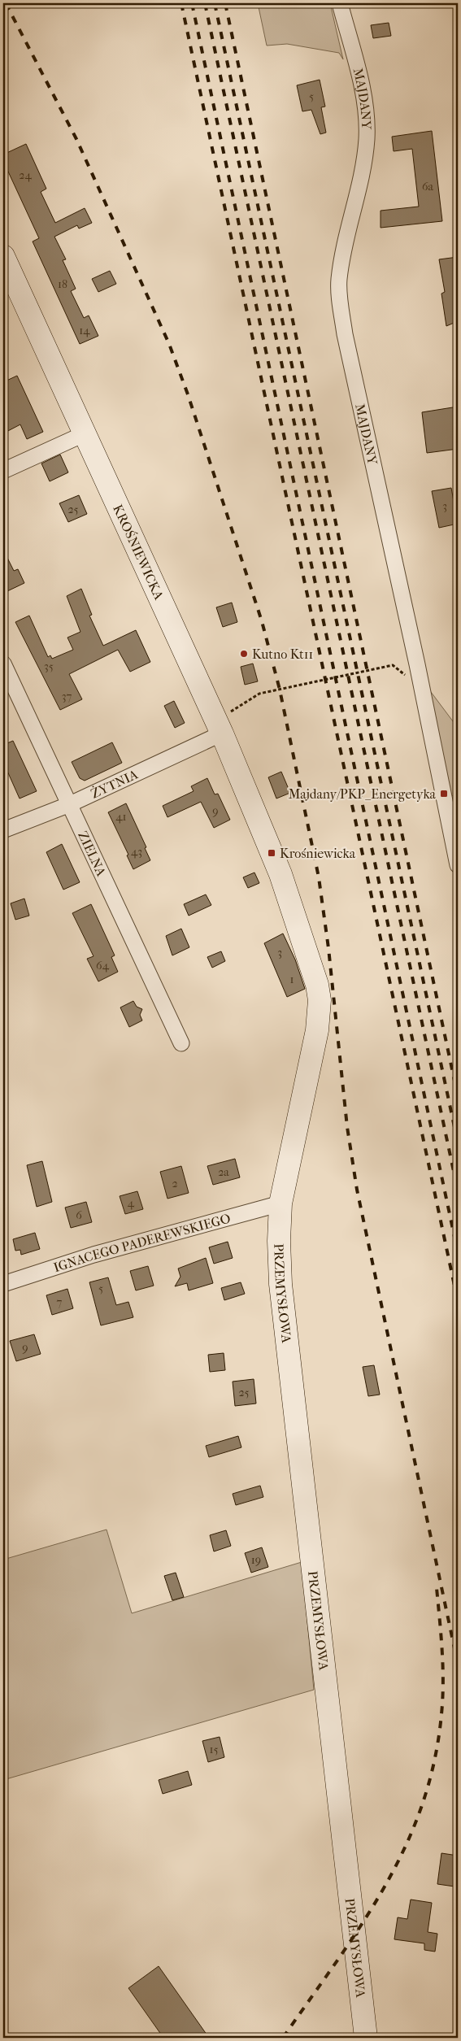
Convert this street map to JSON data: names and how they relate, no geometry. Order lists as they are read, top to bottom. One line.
{"streets":{"street":["MAJDANY","KROŚNIEWICKA","ŻYTNIA","ZIELNA","IGNACEGO PADEREWSKIEGO","PRZEMYSŁOWA"]},"crossings":[["KROŚNIEWICKA","ŻYTNIA"],["KROŚNIEWICKA","IGNACEGO PADEREWSKIEGO"],["KROŚNIEWICKA","PRZEMYSŁOWA"],["ŻYTNIA","ZIELNA"],["IGNACEGO PADEREWSKIEGO","PRZEMYSŁOWA"]],"places":{"other":["Kutno Kt11"],"transit":["Majdany/PKP_Energetyka","Krośniewicka"]},"house_numbers":["5","24","6a","18","14","3","25","35","37","9","41","43","3","64","1","2a","2","4","6","5","7","9","25","19","15"]}
